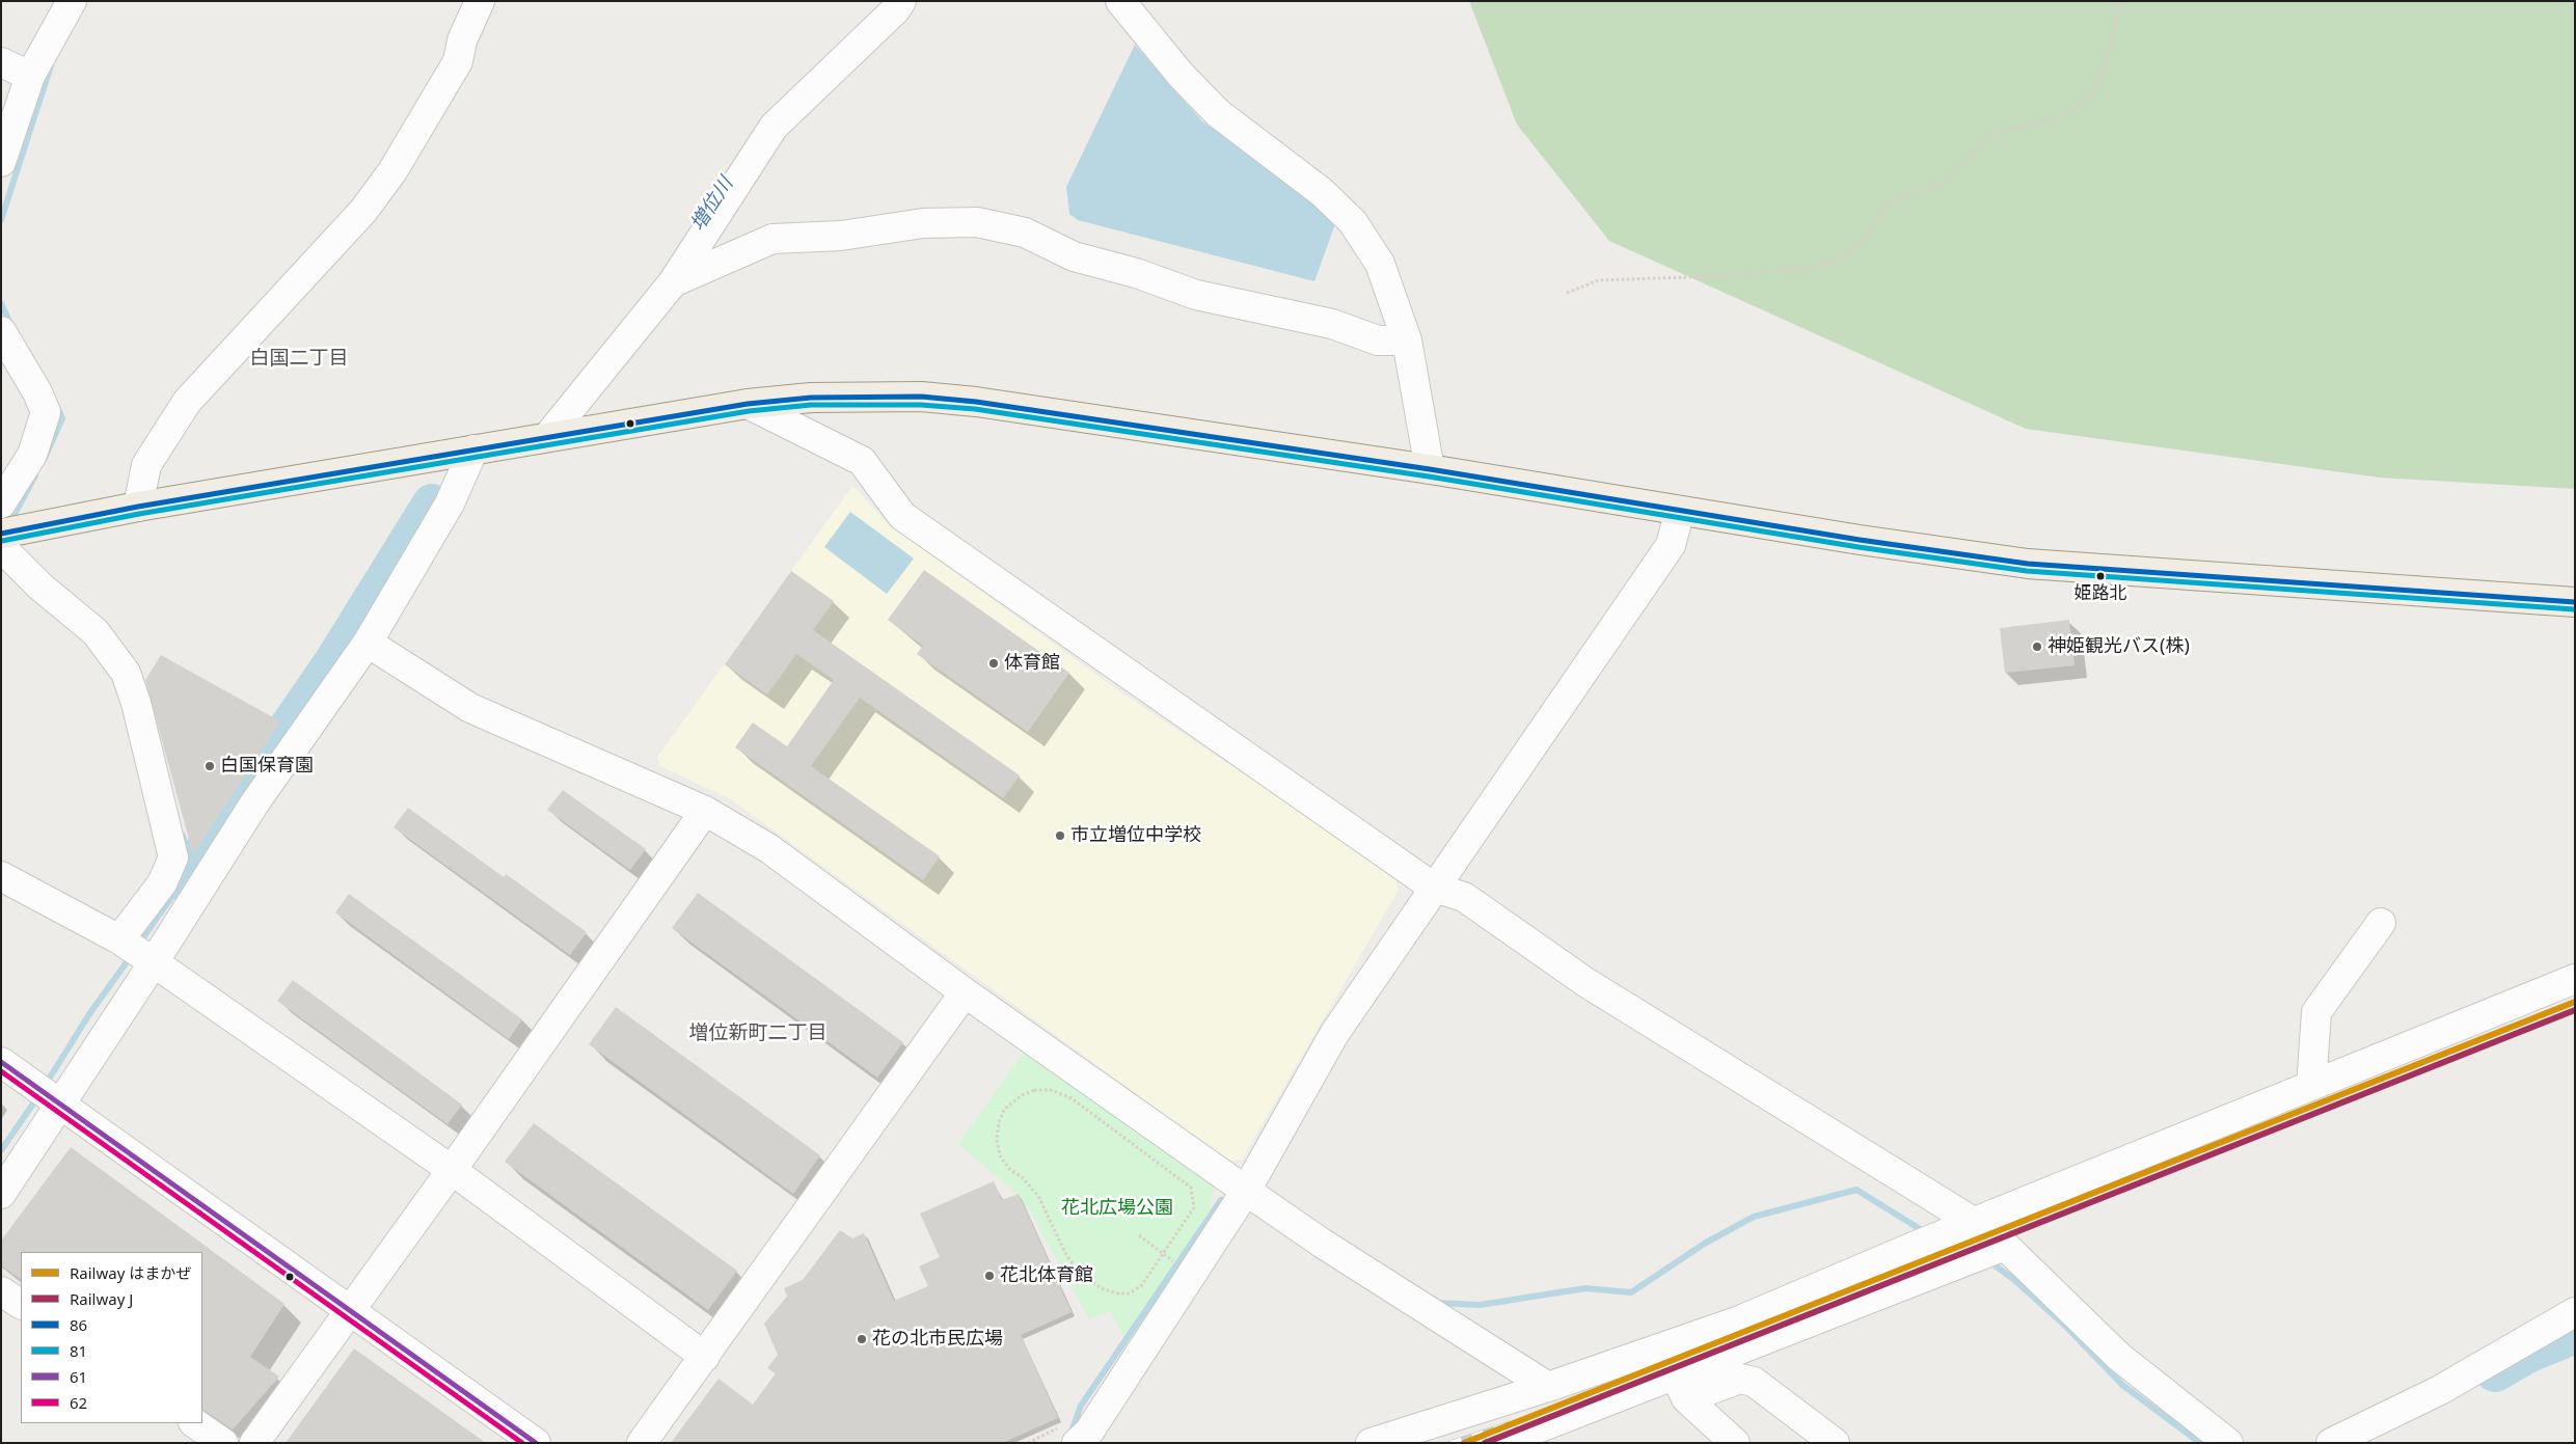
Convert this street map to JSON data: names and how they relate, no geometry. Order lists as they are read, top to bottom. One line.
{"districts":["白国二丁目","増位新町二丁目"],"water":["増位川"],"parks":["花北広場公園"],"places":["姫路北","神姫観光バス(株)","体育館","白国保育園","市立増位中学校","花北体育館","花の北市民広場"],"lines":["transit line 86","transit line 81","rail line はまかぜ","rail line J","transit line 61","transit line 62"],"legend":["Railway はまかぜ","Railway J","86","81","61","62"]}
